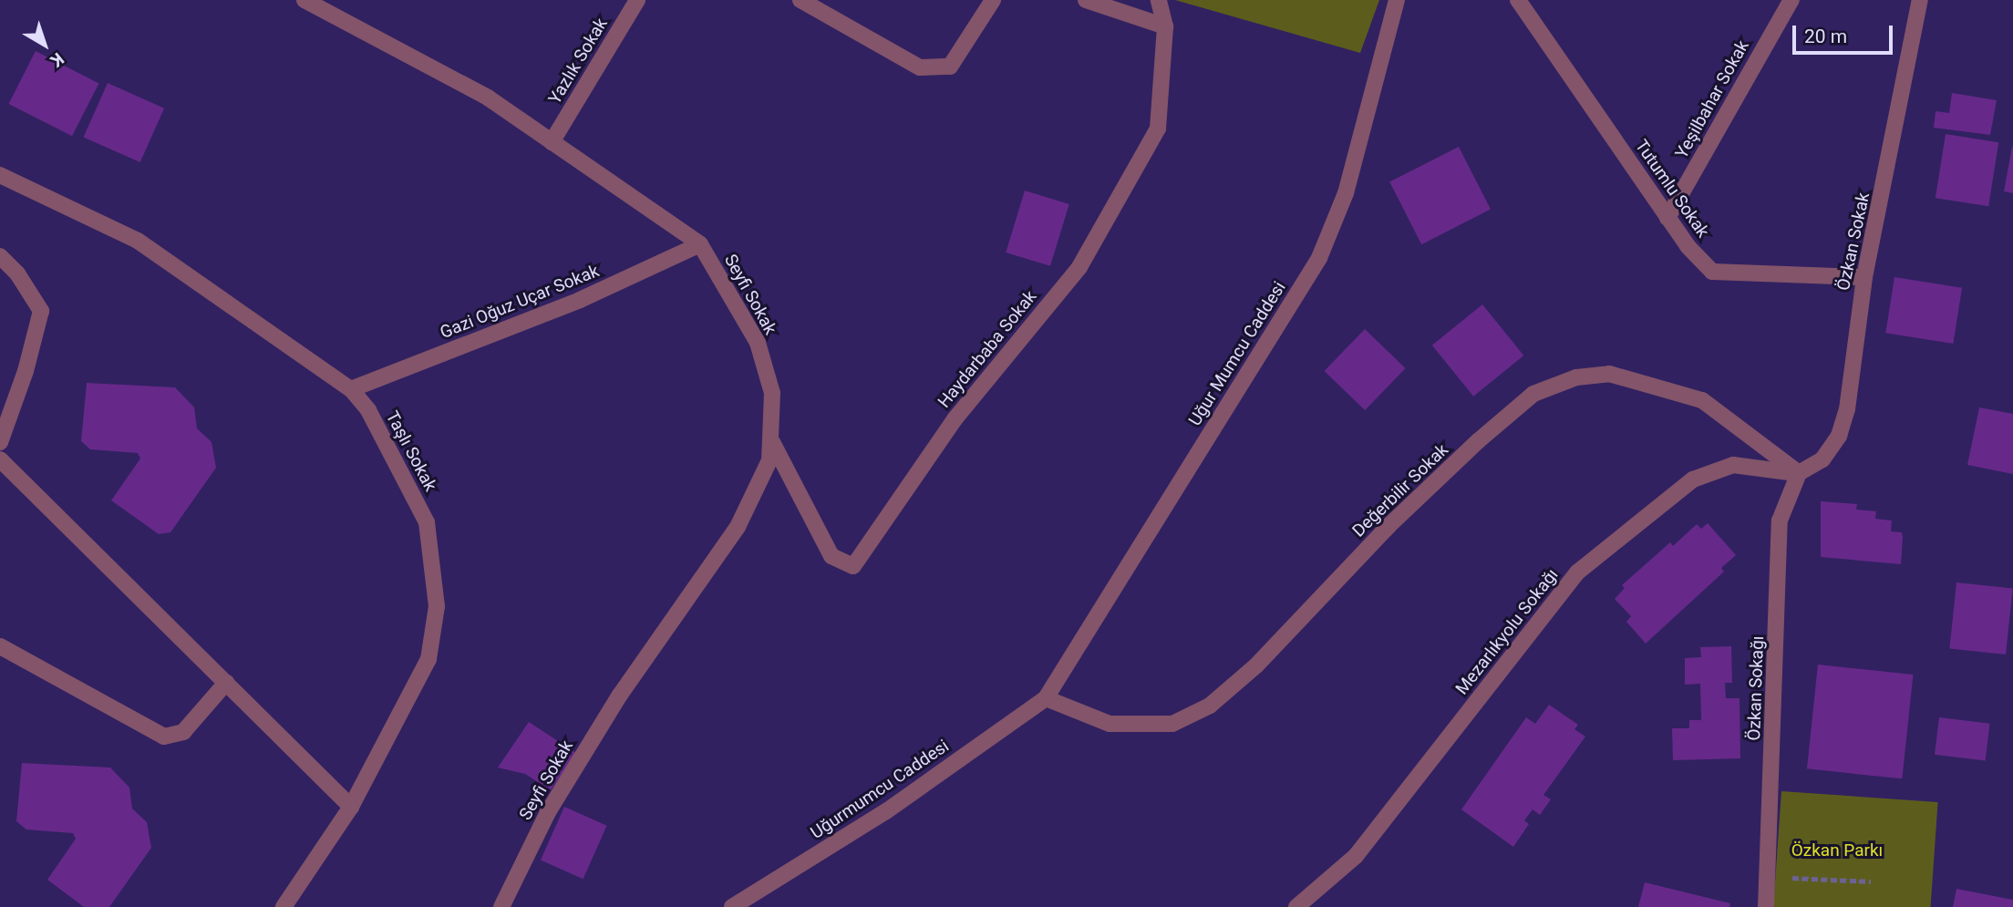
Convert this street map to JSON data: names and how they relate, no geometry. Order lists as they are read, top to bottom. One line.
{"streets":{"street":["Yazlık Sokak","Yeşilbahar Sokak","Tutumlu Sokak","Özkan Sokak","Seyfi Sokak","Gazi Oğuz Uçar Sokak","Haydarbaba Sokak","Uğur Mumcu Caddesi","Taşlı Sokak","Değerbilir Sokak","Mezarlıkyolu Sokağı","Özkan Sokağı","Uğurmumcu Caddesi"]},"crossings":[["Yazlık Sokak","Seyfi Sokak"],["Yeşilbahar Sokak","Tutumlu Sokak"],["Tutumlu Sokak","Özkan Sokak"],["Özkan Sokak","Değerbilir Sokak"],["Özkan Sokak","Mezarlıkyolu Sokağı"],["Özkan Sokak","Özkan Sokağı"],["Seyfi Sokak","Gazi Oğuz Uçar Sokak"],["Seyfi Sokak","Haydarbaba Sokak"],["Gazi Oğuz Uçar Sokak","Taşlı Sokak"],["Uğur Mumcu Caddesi","Değerbilir Sokak"],["Uğur Mumcu Caddesi","Uğurmumcu Caddesi"],["Değerbilir Sokak","Mezarlıkyolu Sokağı"],["Değerbilir Sokak","Özkan Sokağı"],["Değerbilir Sokak","Uğurmumcu Caddesi"],["Mezarlıkyolu Sokağı","Özkan Sokağı"]],"parks":["Özkan Parkı"],"scale_bar":"20 m","north":"bottom right"}
